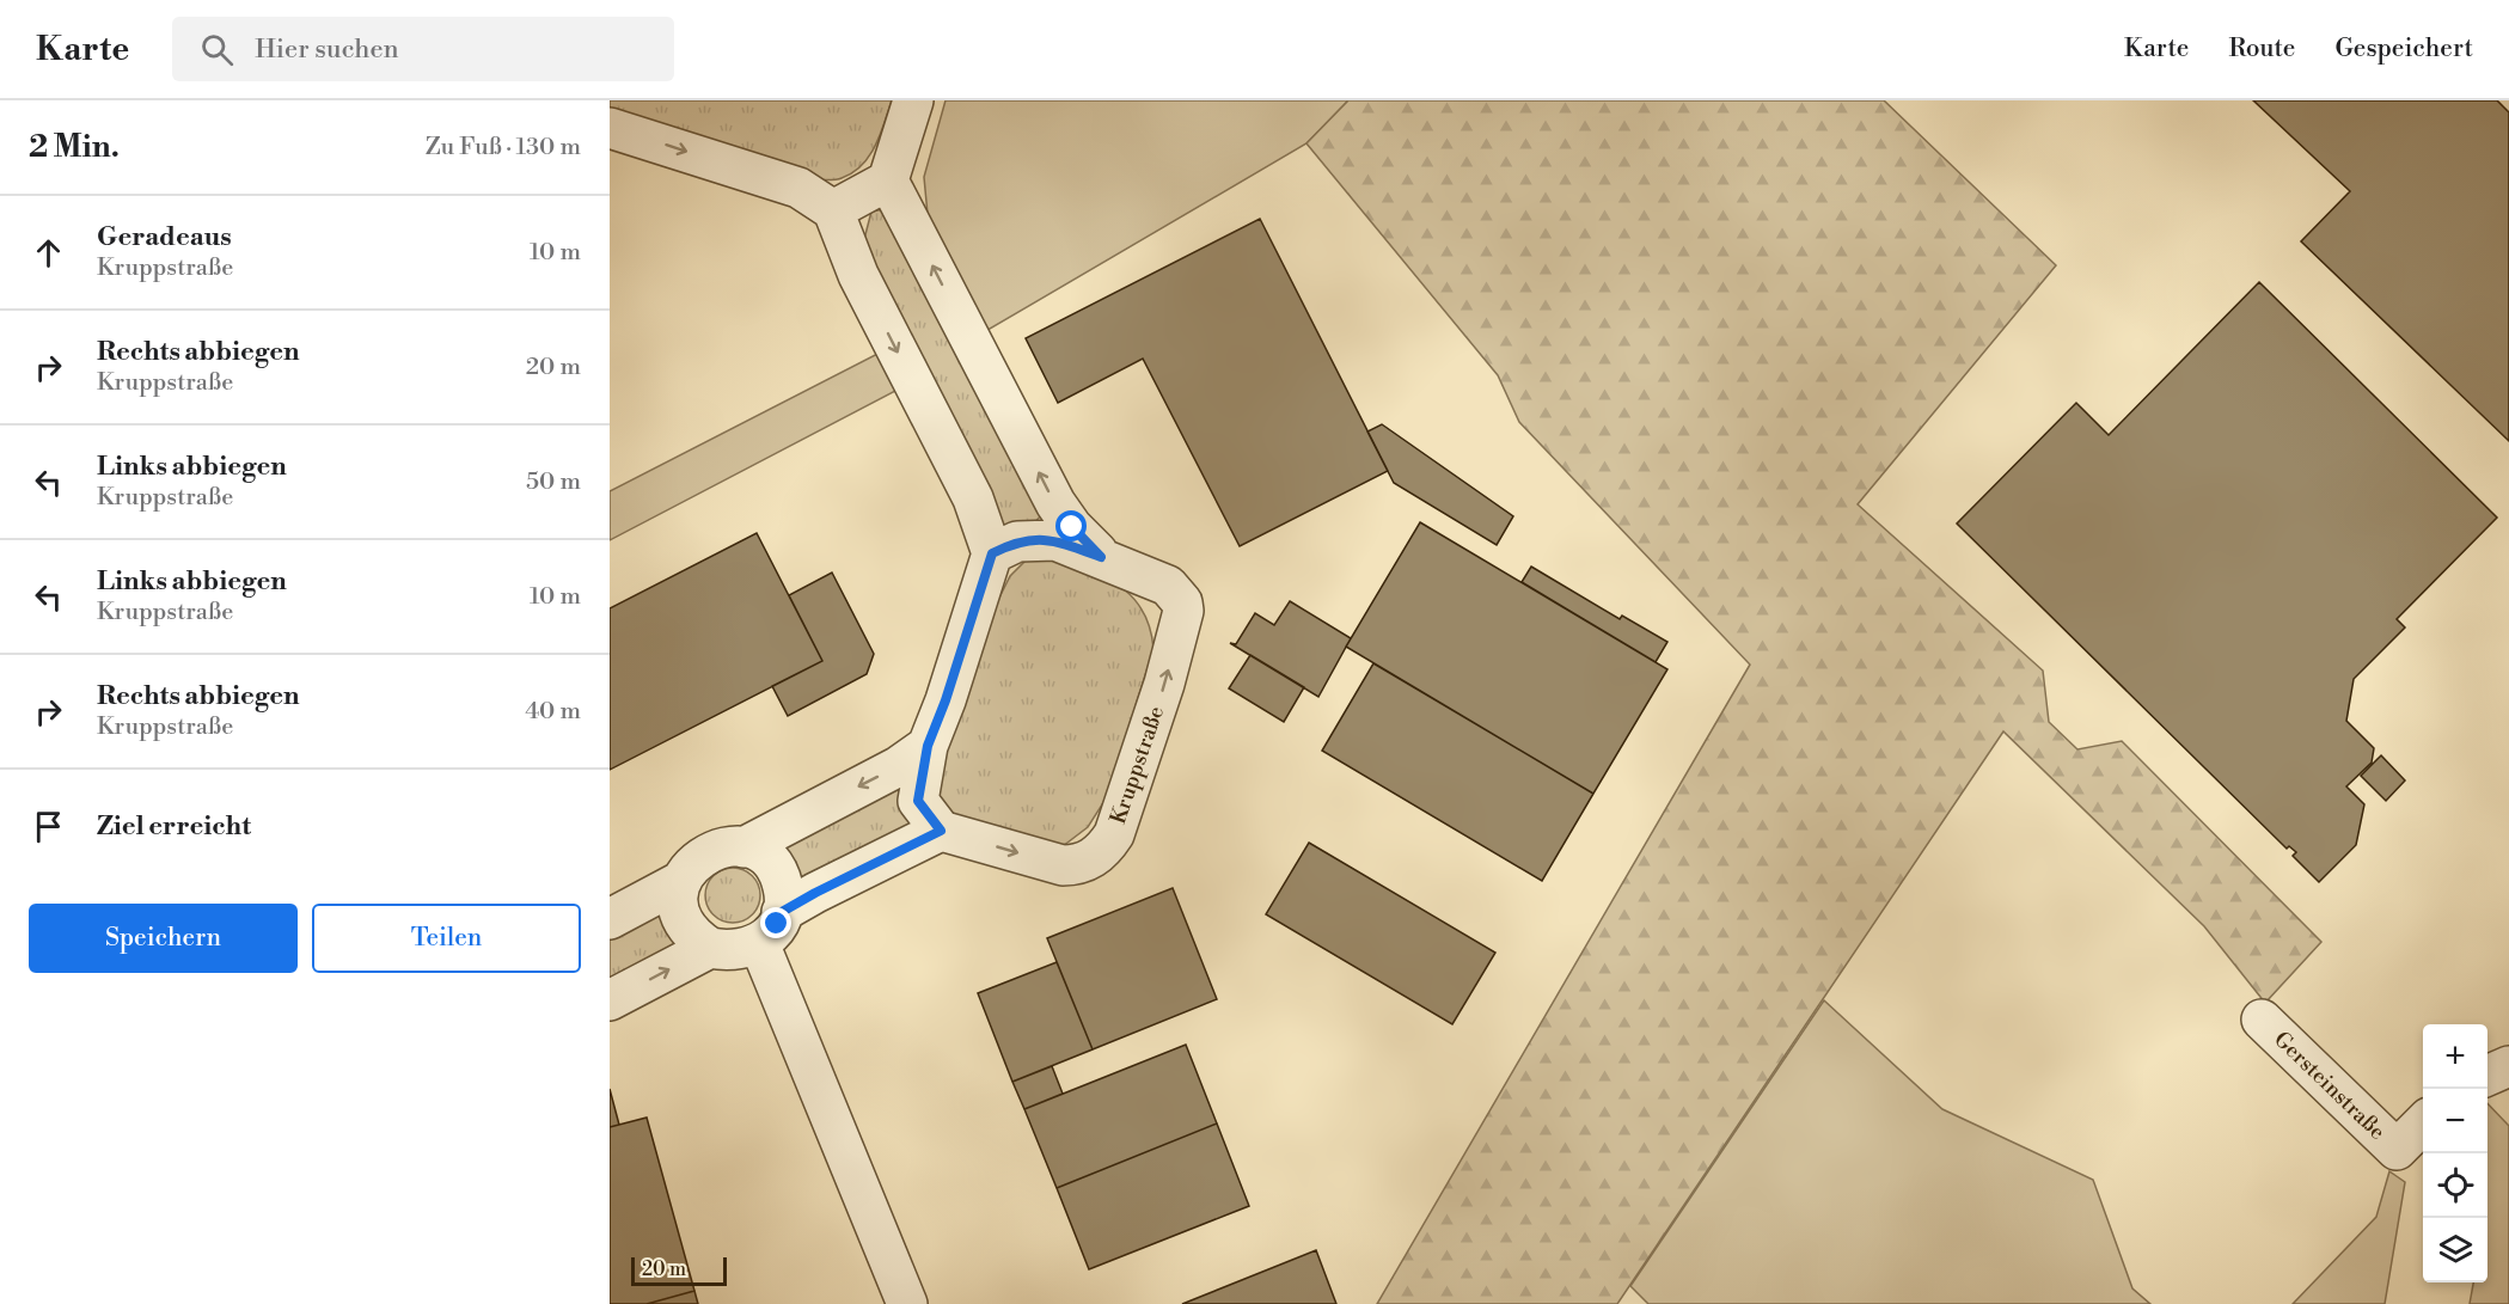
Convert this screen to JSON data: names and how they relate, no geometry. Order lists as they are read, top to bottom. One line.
{"streets":{"street":["Kruppstraße","Gersteinstraße"]},"scale_bar":"20 m","page":{"header":"Karte","search":"Hier suchen","nav":["Karte","Route","Gespeichert"],"heading":["2 Min.","Zu Fuß · 130 m"],"list":[["Geradeaus","Kruppstraße","10 m"],["Rechts abbiegen","Kruppstraße","20 m"],["Links abbiegen","Kruppstraße","50 m"],["Links abbiegen","Kruppstraße","10 m"],["Rechts abbiegen","Kruppstraße","40 m"],"Ziel erreicht"],"buttons":["Speichern","Teilen"],"map_buttons":["+","−"],"scale":"20 m"}}
